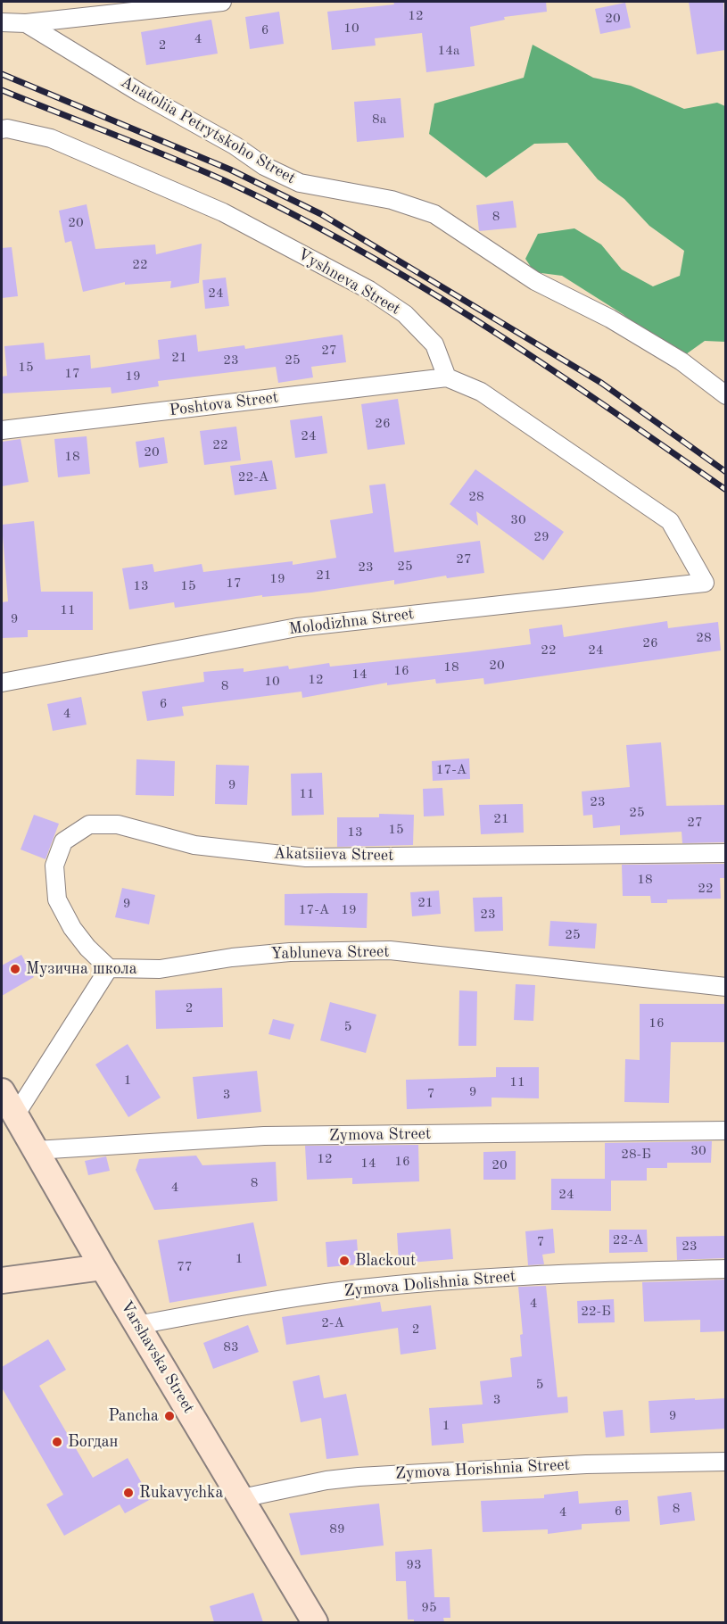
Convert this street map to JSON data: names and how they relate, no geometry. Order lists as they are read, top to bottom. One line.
{"streets":{"street":["Anatoliia Petrytskoho Street","Vyshneva Street","Poshtova Street","Molodizhna Street","Akatsiieva Street","Yabluneva Street","Zymova Street","Zymova Dolishnia Street","Varshavska Street","Zymova Horishnia Street"]},"crossings":[["Vyshneva Street","Poshtova Street"],["Vyshneva Street","Molodizhna Street"],["Poshtova Street","Molodizhna Street"],["Akatsiieva Street","Yabluneva Street"],["Zymova Street","Varshavska Street"],["Zymova Dolishnia Street","Varshavska Street"],["Varshavska Street","Zymova Horishnia Street"]],"places":["Музична школа","Blackout","Pancha","Богдан","Rukavychka"],"house_numbers":["12","20","10","6","4","2","14а","8а","8","20","22","24","27","21","23","25","15","17","19","26","24","22","20","18","22-А","28","30","29","27","25","23","21","19","17","13","15","11","9","28","26","22","24","20","18","16","14","12","10","8","6","4","17-А","9","11","23","25","21","27","15","13","18","22","21","9","17-А","19","23","25","2","16","5","1","11","9","7","3","30","28-Б","12","16","14","20","8","4","24","22-А","7","23","1","77","4","22-Б","2-А","2","83","5","3","9","1","8","6","4","89","93","95"]}
